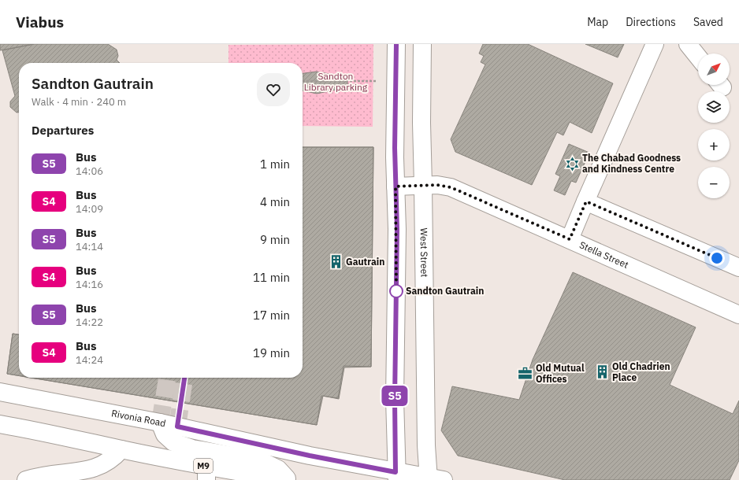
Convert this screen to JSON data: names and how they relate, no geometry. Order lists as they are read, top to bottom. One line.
{"streets":{"street":["West Street","Stella Street","Rivonia Road","M9"]},"crossings":[["West Street","Stella Street"],["West Street","Rivonia Road"]],"parks":["Sandton Library parking"],"places":{"synagogue":["The Chabad Goodness and Kindness Centre"],"building":["Gautrain","Old Chadrien Place"],"other":["Sandton Gautrain"],"office":["Old Mutual Offices"]},"lines":["bus line S5"],"north":"top right","page":{"header":"Viabus","nav":["Map","Directions","Saved"],"on_map":"S5","map_buttons":["+","−"],"heading":[["Sandton Gautrain","Walk · 4 min · 240 m"],"Departures"],"list":[{"mark":"S5","name":"Bus","note":"14:06","value":"1 min"},{"mark":"S4","name":"Bus","note":"14:09","value":"4 min"},{"mark":"S5","name":"Bus","note":"14:14","value":"9 min"},{"mark":"S4","name":"Bus","note":"14:16","value":"11 min"},{"mark":"S5","name":"Bus","note":"14:22","value":"17 min"},{"mark":"S4","name":"Bus","note":"14:24","value":"19 min"}]}}
